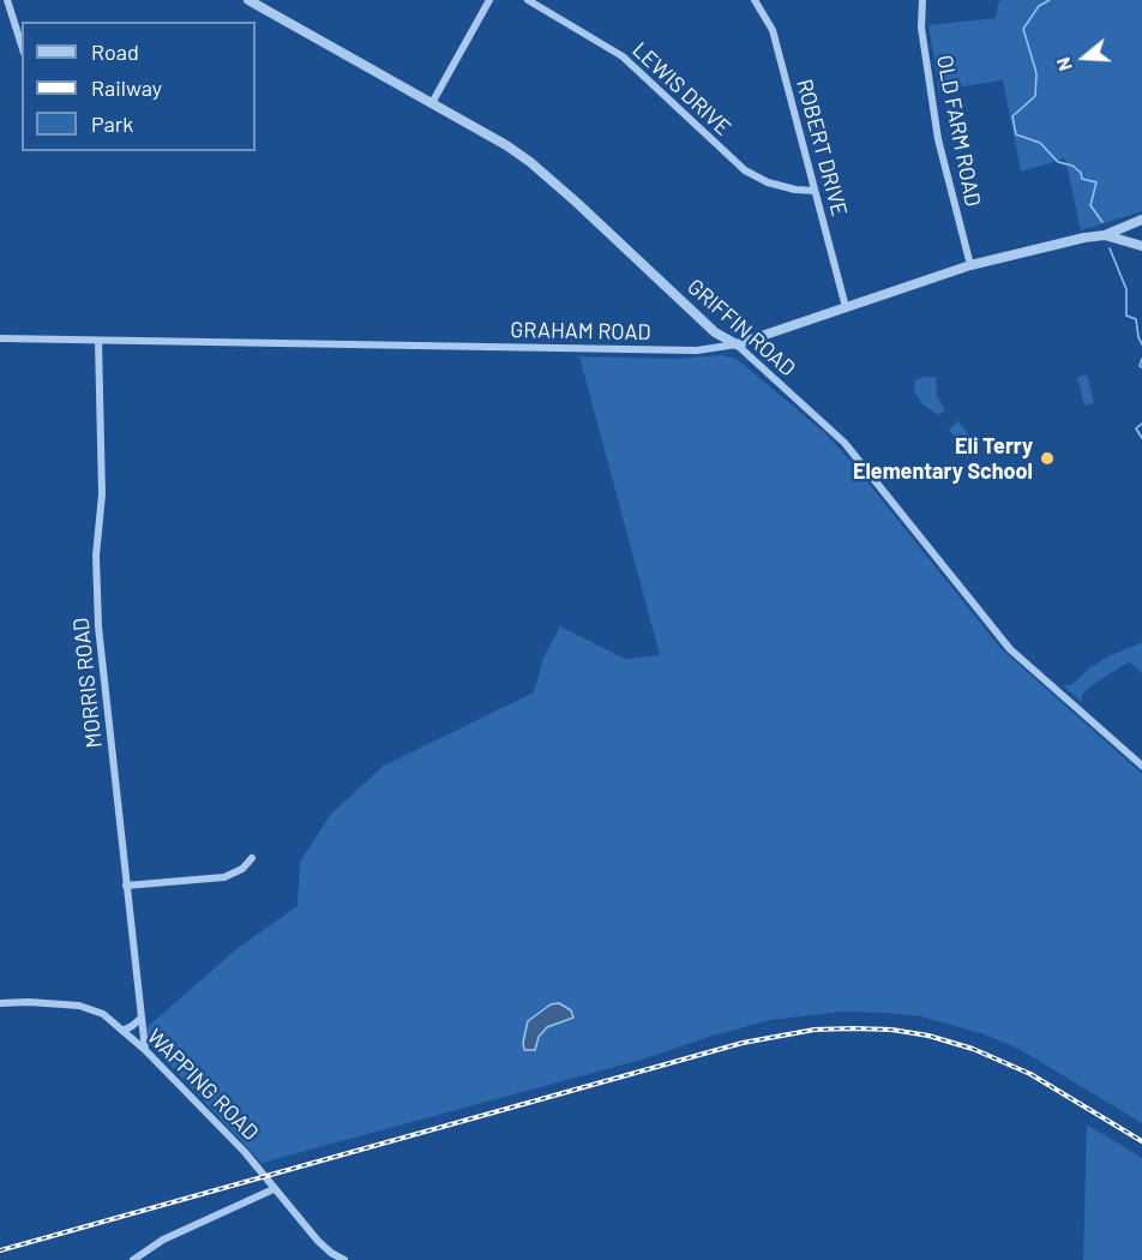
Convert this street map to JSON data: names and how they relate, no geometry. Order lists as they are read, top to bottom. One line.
{"streets":{"street":["LEWIS DRIVE","OLD FARM ROAD","ROBERT DRIVE","GRIFFIN ROAD","GRAHAM ROAD","MORRIS ROAD","WAPPING ROAD"]},"crossings":[["LEWIS DRIVE","ROBERT DRIVE"],["OLD FARM ROAD","GRAHAM ROAD"],["ROBERT DRIVE","GRAHAM ROAD"],["GRIFFIN ROAD","GRAHAM ROAD"],["GRAHAM ROAD","MORRIS ROAD"],["MORRIS ROAD","WAPPING ROAD"]],"places":["Eli Terry Elementary School"],"legend":["Road","Railway","Park"],"north":"left"}
